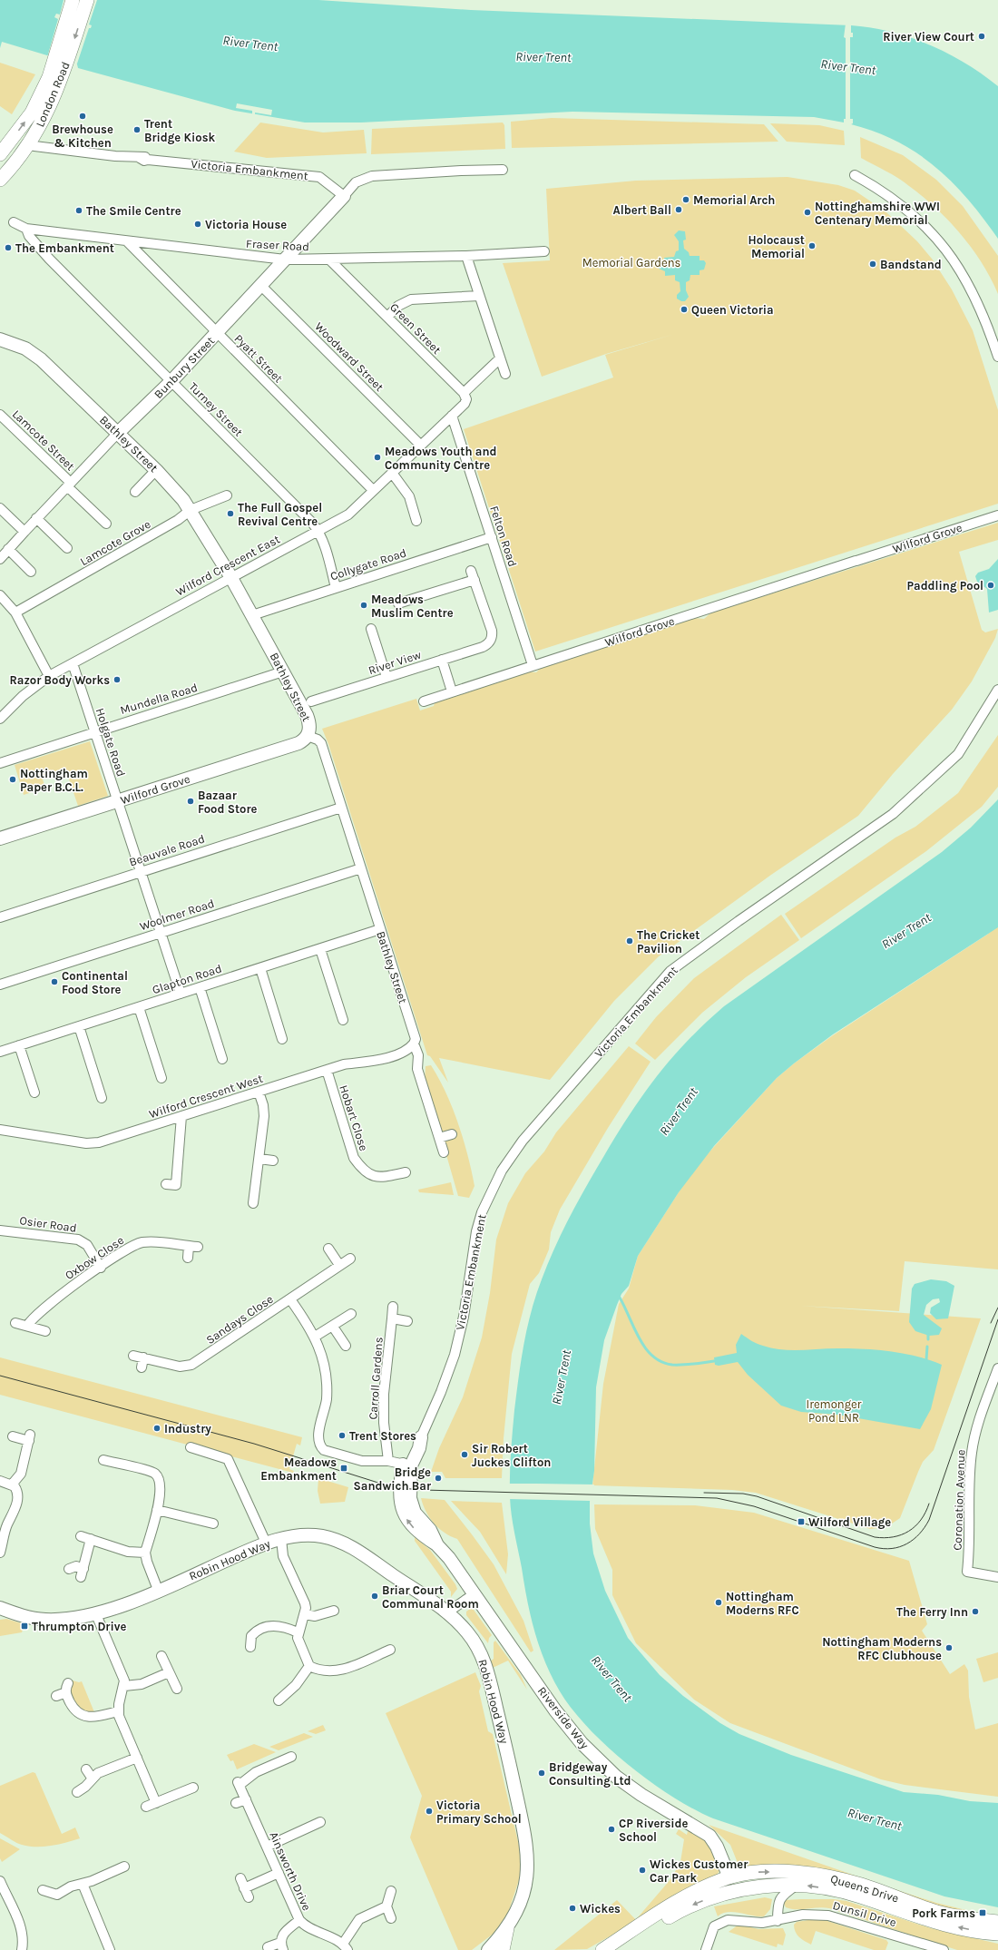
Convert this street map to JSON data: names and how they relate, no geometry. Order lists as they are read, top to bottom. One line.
{"streets":{"main road":["London Road","Queens Drive"],"street":["Victoria Embankment","Fraser Road","Green Street","Woodward Street","Pyatt Street","Bunbury Street","Turney Street","Lamcote Street","Bathley Street","Felton Road","Wilford Grove","Lamcote Grove","Collygate Road","Wilford Crescent East","River View","Mundella Road","Holgate Road","Beauvale Road","Woolmer Road","Glapton Road","Wilford Crescent West","Hobart Close","Osier Road","Oxbow Close","Sandays Close","Carroll Gardens","Coronation Avenue","Robin Hood Way","Riverside Way","Ainsworth Drive","Dunsil Drive"]},"crossings":[["London Road","Victoria Embankment"],["Victoria Embankment","Bunbury Street"],["Victoria Embankment","Riverside Way"],["Fraser Road","Green Street"],["Fraser Road","Pyatt Street"],["Fraser Road","Bunbury Street"],["Fraser Road","Turney Street"],["Woodward Street","Bunbury Street"],["Woodward Street","Wilford Crescent East"],["Pyatt Street","Bunbury Street"],["Pyatt Street","Wilford Crescent East"],["Bunbury Street","Turney Street"],["Bunbury Street","Lamcote Street"],["Bunbury Street","Bathley Street"],["Turney Street","Collygate Road"],["Turney Street","Wilford Crescent East"],["Bathley Street","Wilford Grove"],["Bathley Street","Lamcote Grove"],["Bathley Street","Collygate Road"],["Bathley Street","Wilford Crescent East"],["Bathley Street","Mundella Road"],["Bathley Street","Beauvale Road"],["Bathley Street","Woolmer Road"],["Bathley Street","Glapton Road"],["Bathley Street","Wilford Crescent West"],["Felton Road","Wilford Grove"],["Felton Road","Collygate Road"],["Felton Road","Wilford Crescent East"],["Wilford Grove","Holgate Road"],["Wilford Crescent East","Holgate Road"],["Mundella Road","Holgate Road"],["Holgate Road","Beauvale Road"],["Holgate Road","Woolmer Road"],["Holgate Road","Glapton Road"],["Wilford Crescent West","Hobart Close"],["Osier Road","Oxbow Close"],["Riverside Way","Queens Drive"]],"water":["River Trent"],"parks":["Memorial Gardens","Iremonger Pond LNR"],"places":{"other":["River View Court","Brewhouse & Kitchen","Trent Bridge Kiosk","Memorial Arch","Albert Ball","The Smile Centre","Nottinghamshire WWI Centenary Memorial","Victoria House","Holocaust Memorial","The Embankment","Bandstand","Queen Victoria","Meadows Youth and Community Centre","The Full Gospel Revival Centre","Paddling Pool","Meadows Muslim Centre","Razor Body Works","Nottingham Paper B.C.L.","Bazaar Food Store","The Cricket Pavilion","Continental Food Store","Industry","Trent Stores","Sir Robert Juckes Clifton","Bridge Sandwich Bar","Briar Court Communal Room","Nottingham Moderns RFC","The Ferry Inn","Nottingham Moderns RFC Clubhouse","Bridgeway Consulting Ltd","Victoria Primary School","CP Riverside School","Wickes Customer Car Park","Wickes"],"transit":["Meadows Embankment","Wilford Village","Thrumpton Drive","Pork Farms"]}}
